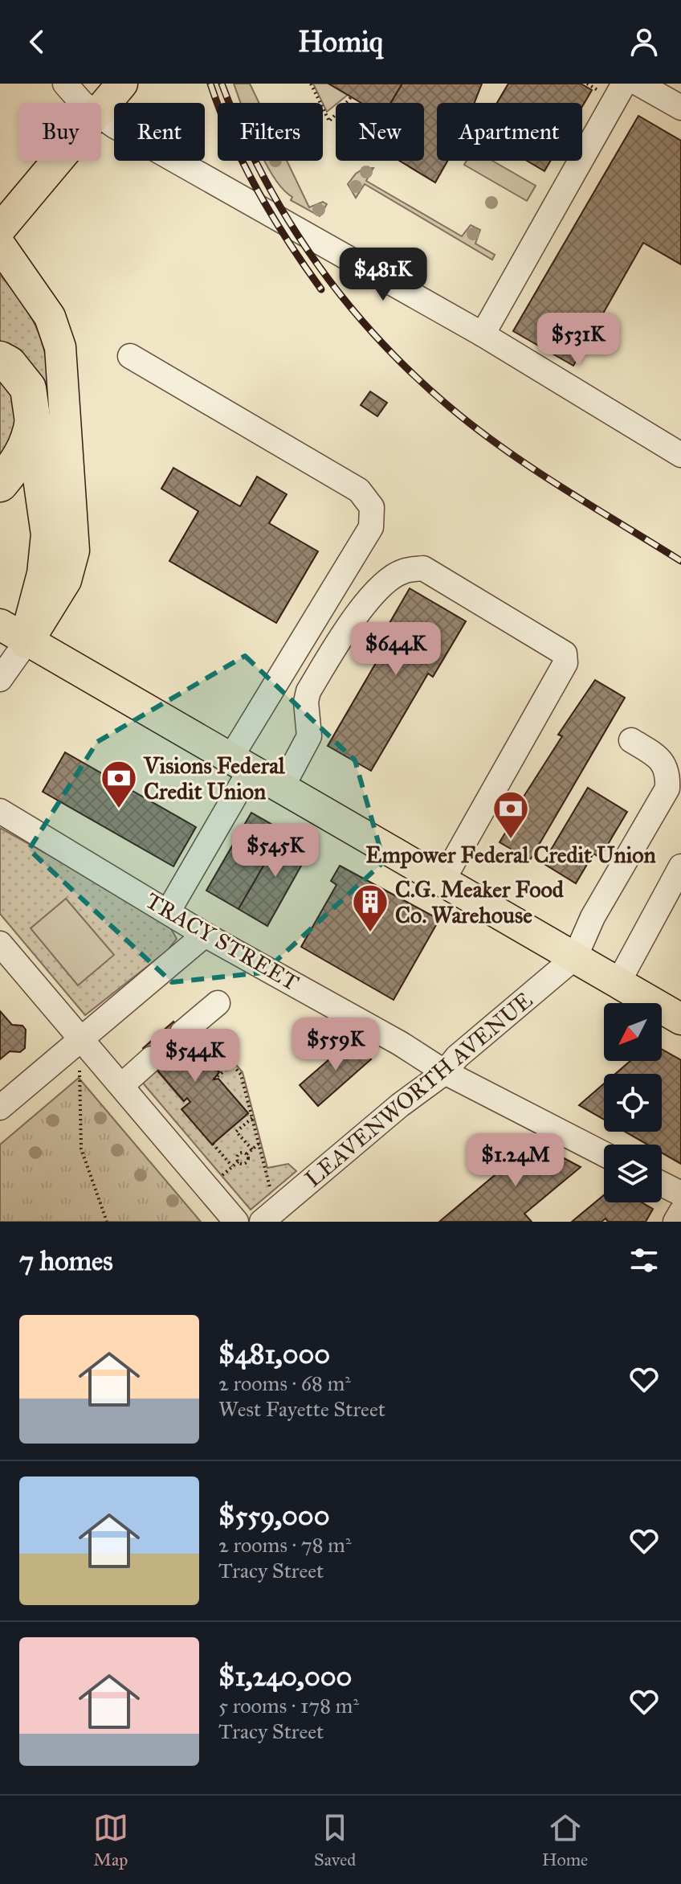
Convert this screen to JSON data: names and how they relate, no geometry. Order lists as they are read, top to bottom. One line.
{"streets":{"street":["TRACY STREET","LEAVENWORTH AVENUE"]},"crossings":[["TRACY STREET","LEAVENWORTH AVENUE"]],"places":{"bank":["Visions Federal Credit Union","Empower Federal Credit Union"],"building":["C.G. Meaker Food Co. Warehouse"]},"north":"bottom left","page":{"header":"Homiq","chip":["Buy","Rent","Filters","New","Apartment"],"price":["$481K","$531K","$644K","$545K","$559K","$544K","$1.24M"],"heading":"7 homes","list":[{"name":"$481,000","note":"2 rooms · 68 m² · West Fayette Street"},{"name":"$559,000","note":"2 rooms · 78 m² · Tracy Street"},{"name":"$1,240,000","note":"5 rooms · 178 m² · Tracy Street"}],"tabs":["Map","Saved","Home"]}}
